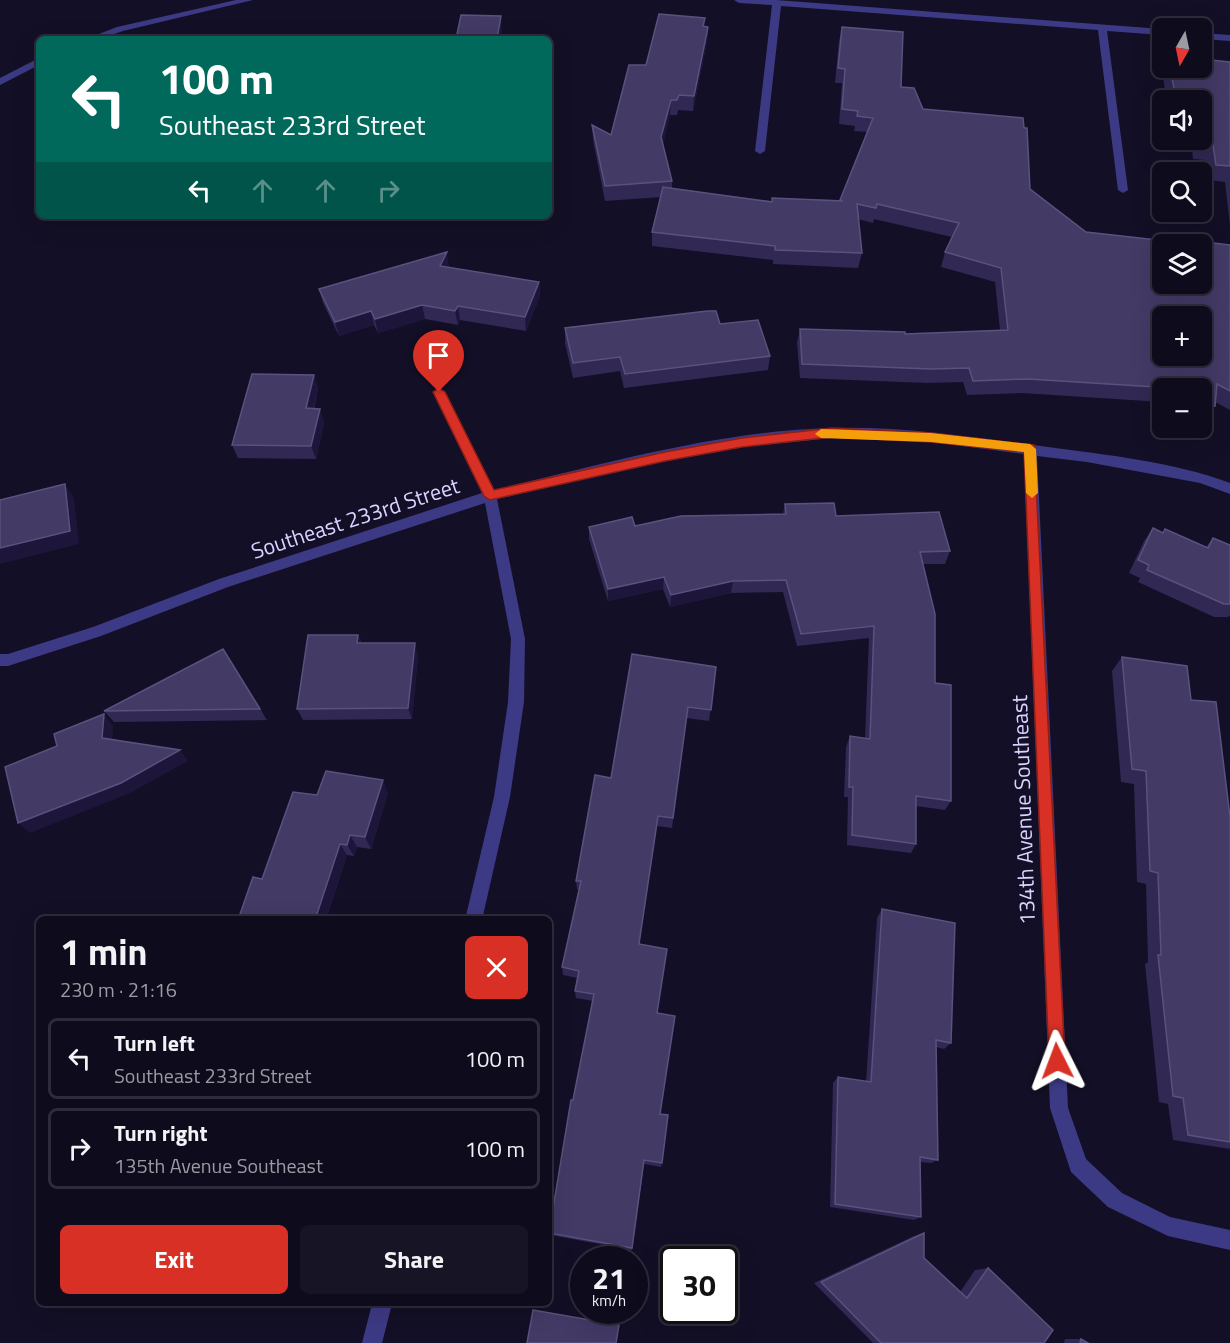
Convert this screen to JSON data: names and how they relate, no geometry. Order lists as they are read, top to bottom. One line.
{"streets":{"street":["Southeast 233rd Street","134th Avenue Southeast"]},"crossings":[["Southeast 233rd Street","134th Avenue Southeast"]],"north":"bottom","page":{"map_buttons":["+","−"],"turn":["100 m","Southeast 233rd Street"],"heading":["1 min","230 m · 21:16"],"list":[{"name":"Turn left","note":"Southeast 233rd Street","value":"100 m"},{"name":"Turn right","note":"135th Avenue Southeast","value":"100 m"}],"buttons":["Exit","Share"],"speed":"21 km/h","limit":"30"}}
